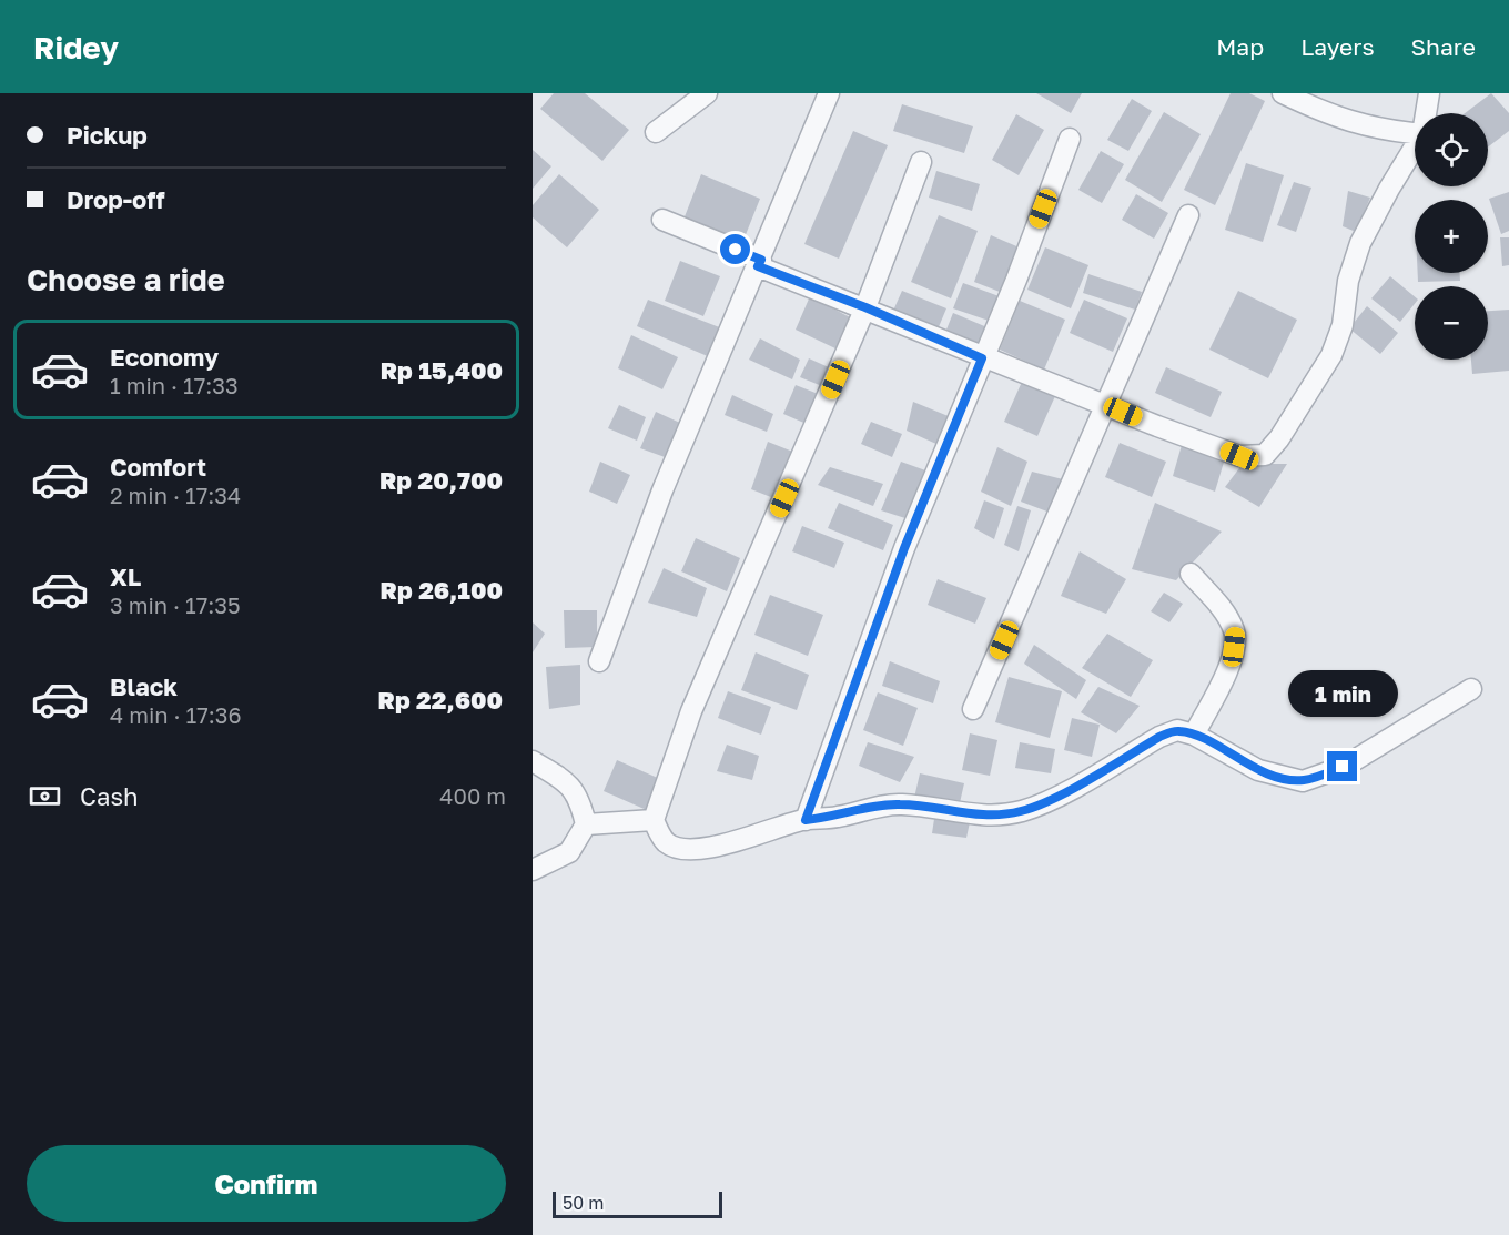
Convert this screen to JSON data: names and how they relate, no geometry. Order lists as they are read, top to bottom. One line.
{"scale_bar":"50 m","page":{"header":"Ridey","nav":["Map","Layers","Share"],"banner":["Pickup","Drop-off"],"map_buttons":["+","−"],"heading":"Choose a ride","list":[{"name":"Economy","note":"1 min · 17:33","value":"Rp 15,400"},{"name":"Comfort","note":"2 min · 17:34","value":"Rp 20,700"},{"name":"XL","note":"3 min · 17:35","value":"Rp 26,100"},{"name":"Black","note":"4 min · 17:36","value":"Rp 22,600"}],"bubble":"1 min","pay":["Cash","400 m"],"buttons":"Confirm","scale":"50 m"}}
